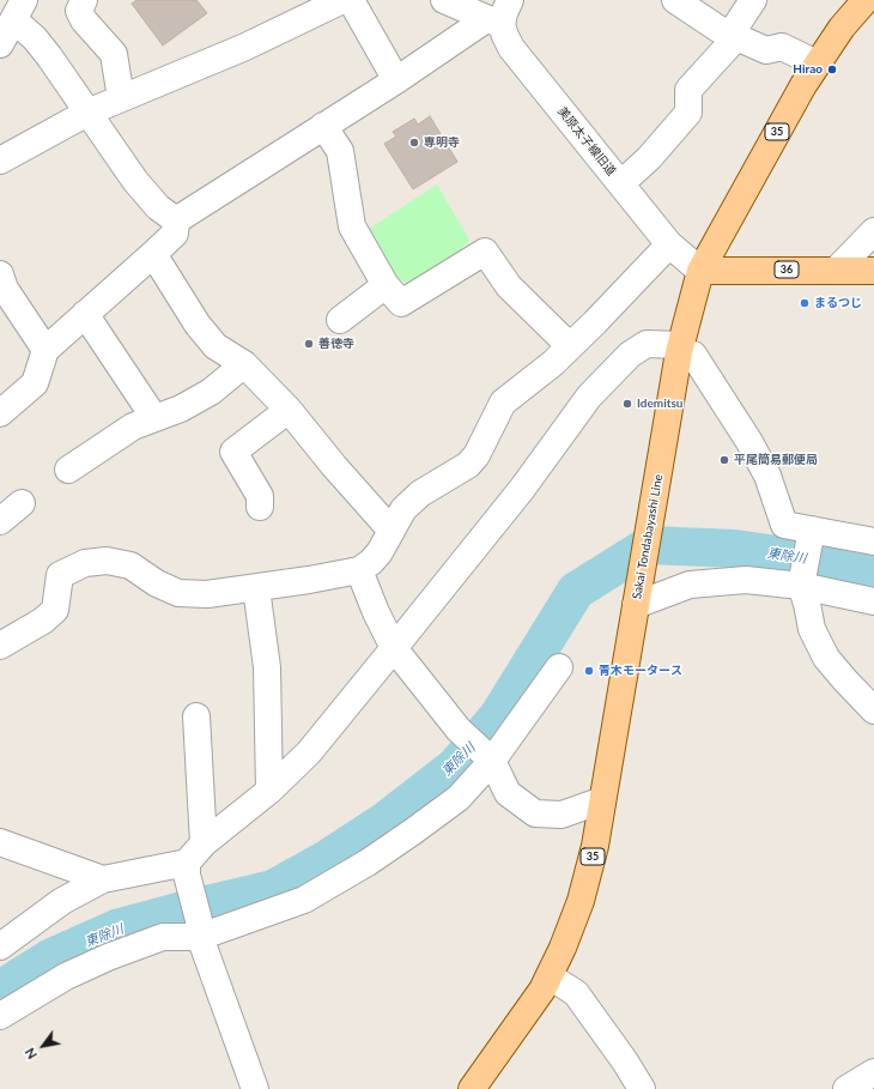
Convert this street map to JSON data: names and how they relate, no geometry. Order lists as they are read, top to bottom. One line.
{"streets":{"main road":["35","36","Sakai Tondabayashi Line"],"street":["美原太子線旧道"]},"crossings":[["美原太子線旧道","36"],["美原太子線旧道","Sakai Tondabayashi Line"],["36","Sakai Tondabayashi Line"]],"water":["東除川"],"places":["Hirao","専明寺","まるつじ","善徳寺","Idemitsu","平尾簡易郵便局","青木モータース"],"north":"bottom left"}
